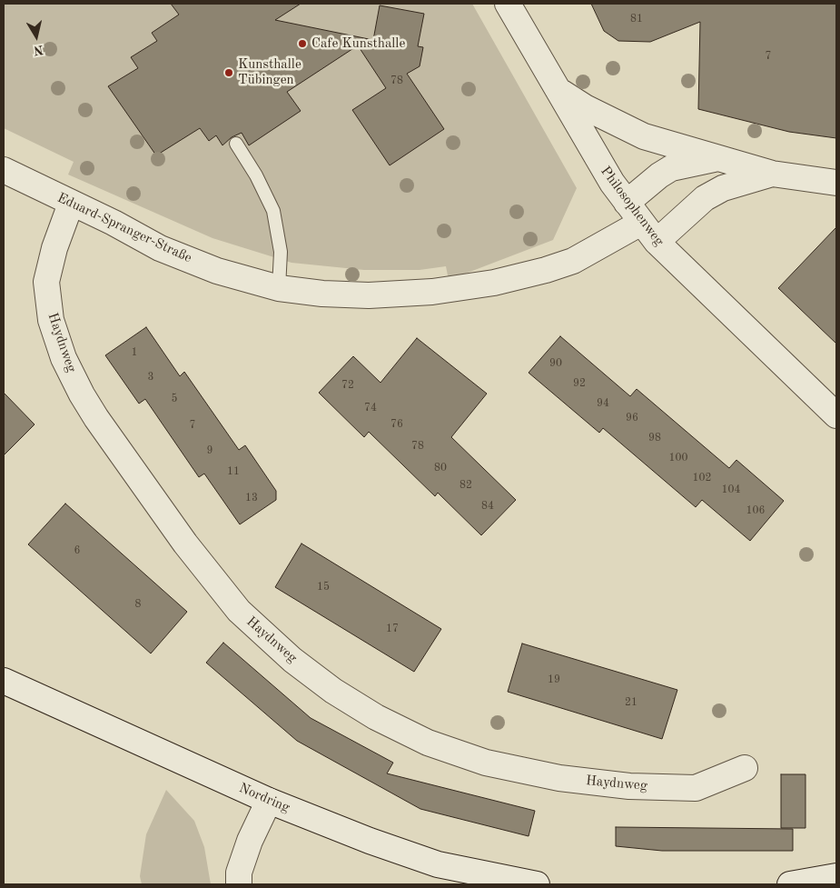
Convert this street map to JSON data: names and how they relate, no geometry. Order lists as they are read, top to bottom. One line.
{"streets":{"street":["Philosophenweg","Eduard-Spranger-Straße","Haydnweg","Nordring"]},"crossings":[["Philosophenweg","Eduard-Spranger-Straße"],["Eduard-Spranger-Straße","Haydnweg"]],"places":["Cafe Kunsthalle","Kunsthalle Tübingen"],"house_numbers":["81","7","78","1","90","3","92","72","5","94","74","96","76","7","98","78","9","100","80","11","102","82","104","13","84","106","6","15","8","17","19","21"],"north":"bottom"}
